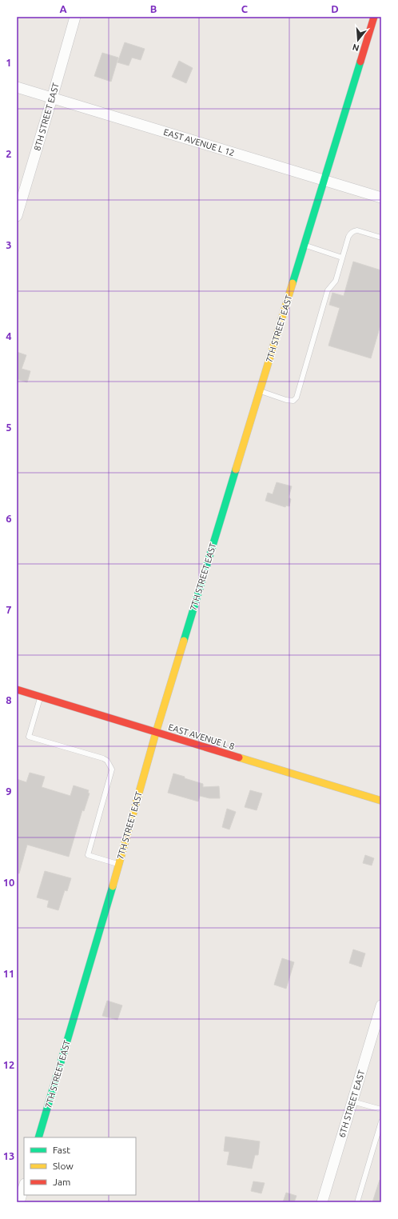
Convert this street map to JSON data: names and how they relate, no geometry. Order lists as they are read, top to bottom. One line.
{"streets":{"street":["8TH STREET EAST","EAST AVENUE L 12","7TH STREET EAST","EAST AVENUE L 8","6TH STREET EAST"]},"crossings":[["8TH STREET EAST","EAST AVENUE L 12"],["EAST AVENUE L 12","7TH STREET EAST"],["7TH STREET EAST","EAST AVENUE L 8"]],"legend":["Fast","Slow","Jam"],"north":"bottom","grid":{"columns":["A","B","C","D"],"rows":["1","2","3","4","5","6","7","8","9","10","11","12","13"]}}
